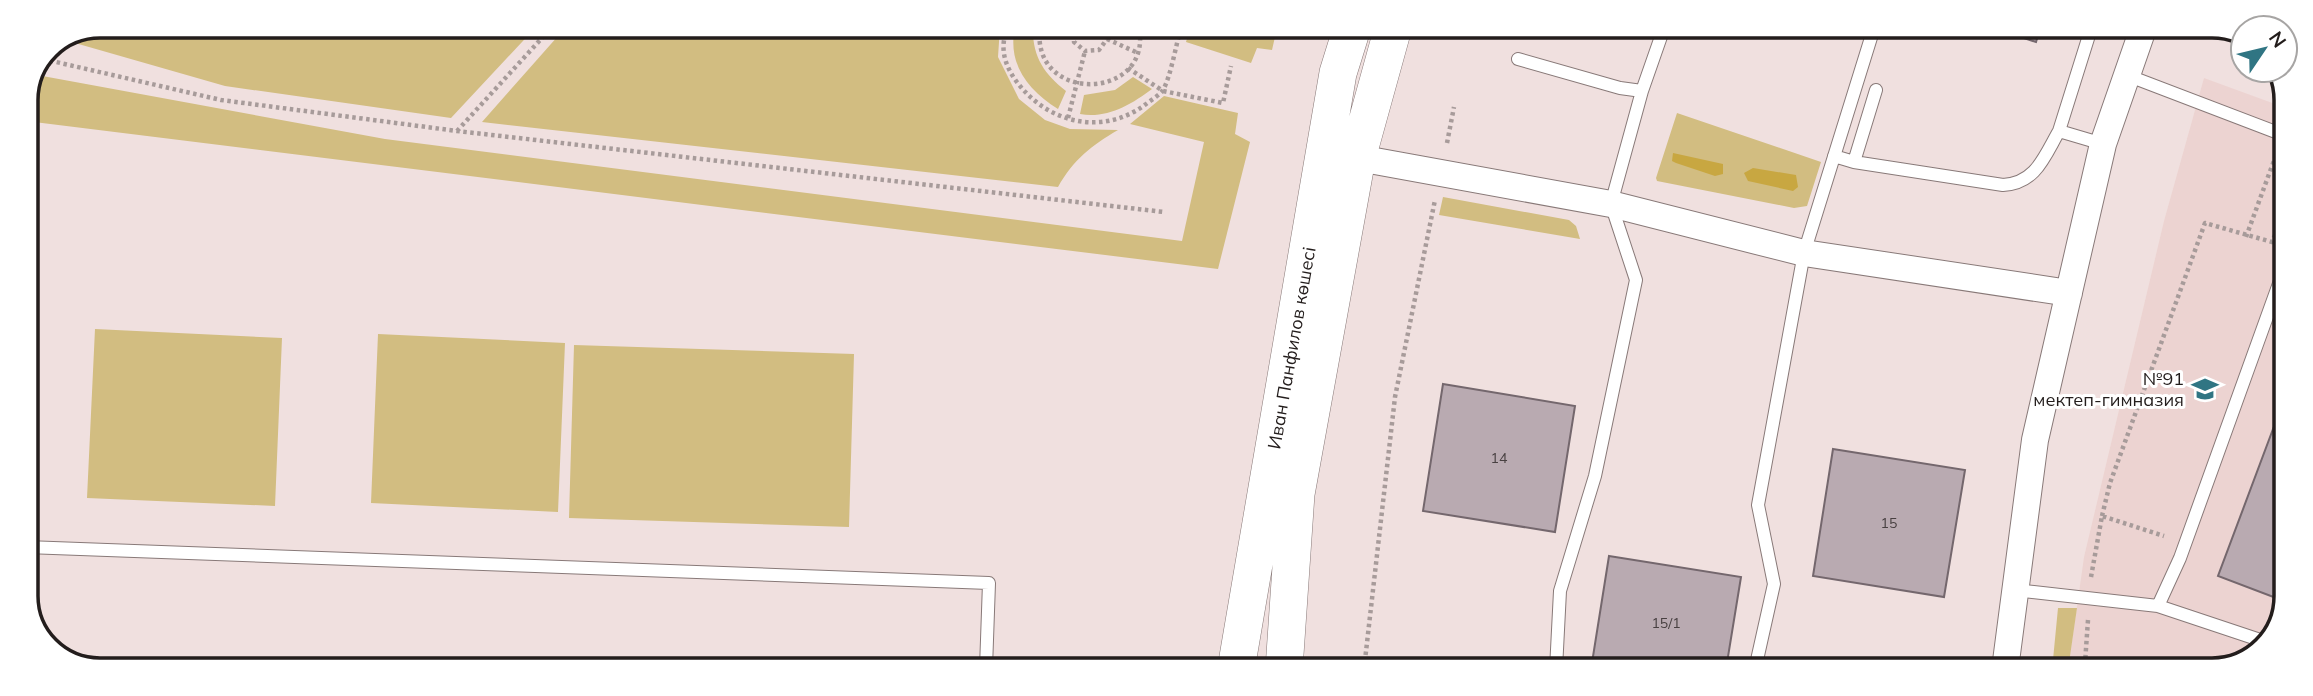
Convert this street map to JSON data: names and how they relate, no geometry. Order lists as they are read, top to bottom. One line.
{"streets":{"street":["Иван Панфилов көшесі"]},"places":{"school or university":["№91 мектеп-гимназия"]},"house_numbers":["14","15","15/1"],"north":"top right"}
